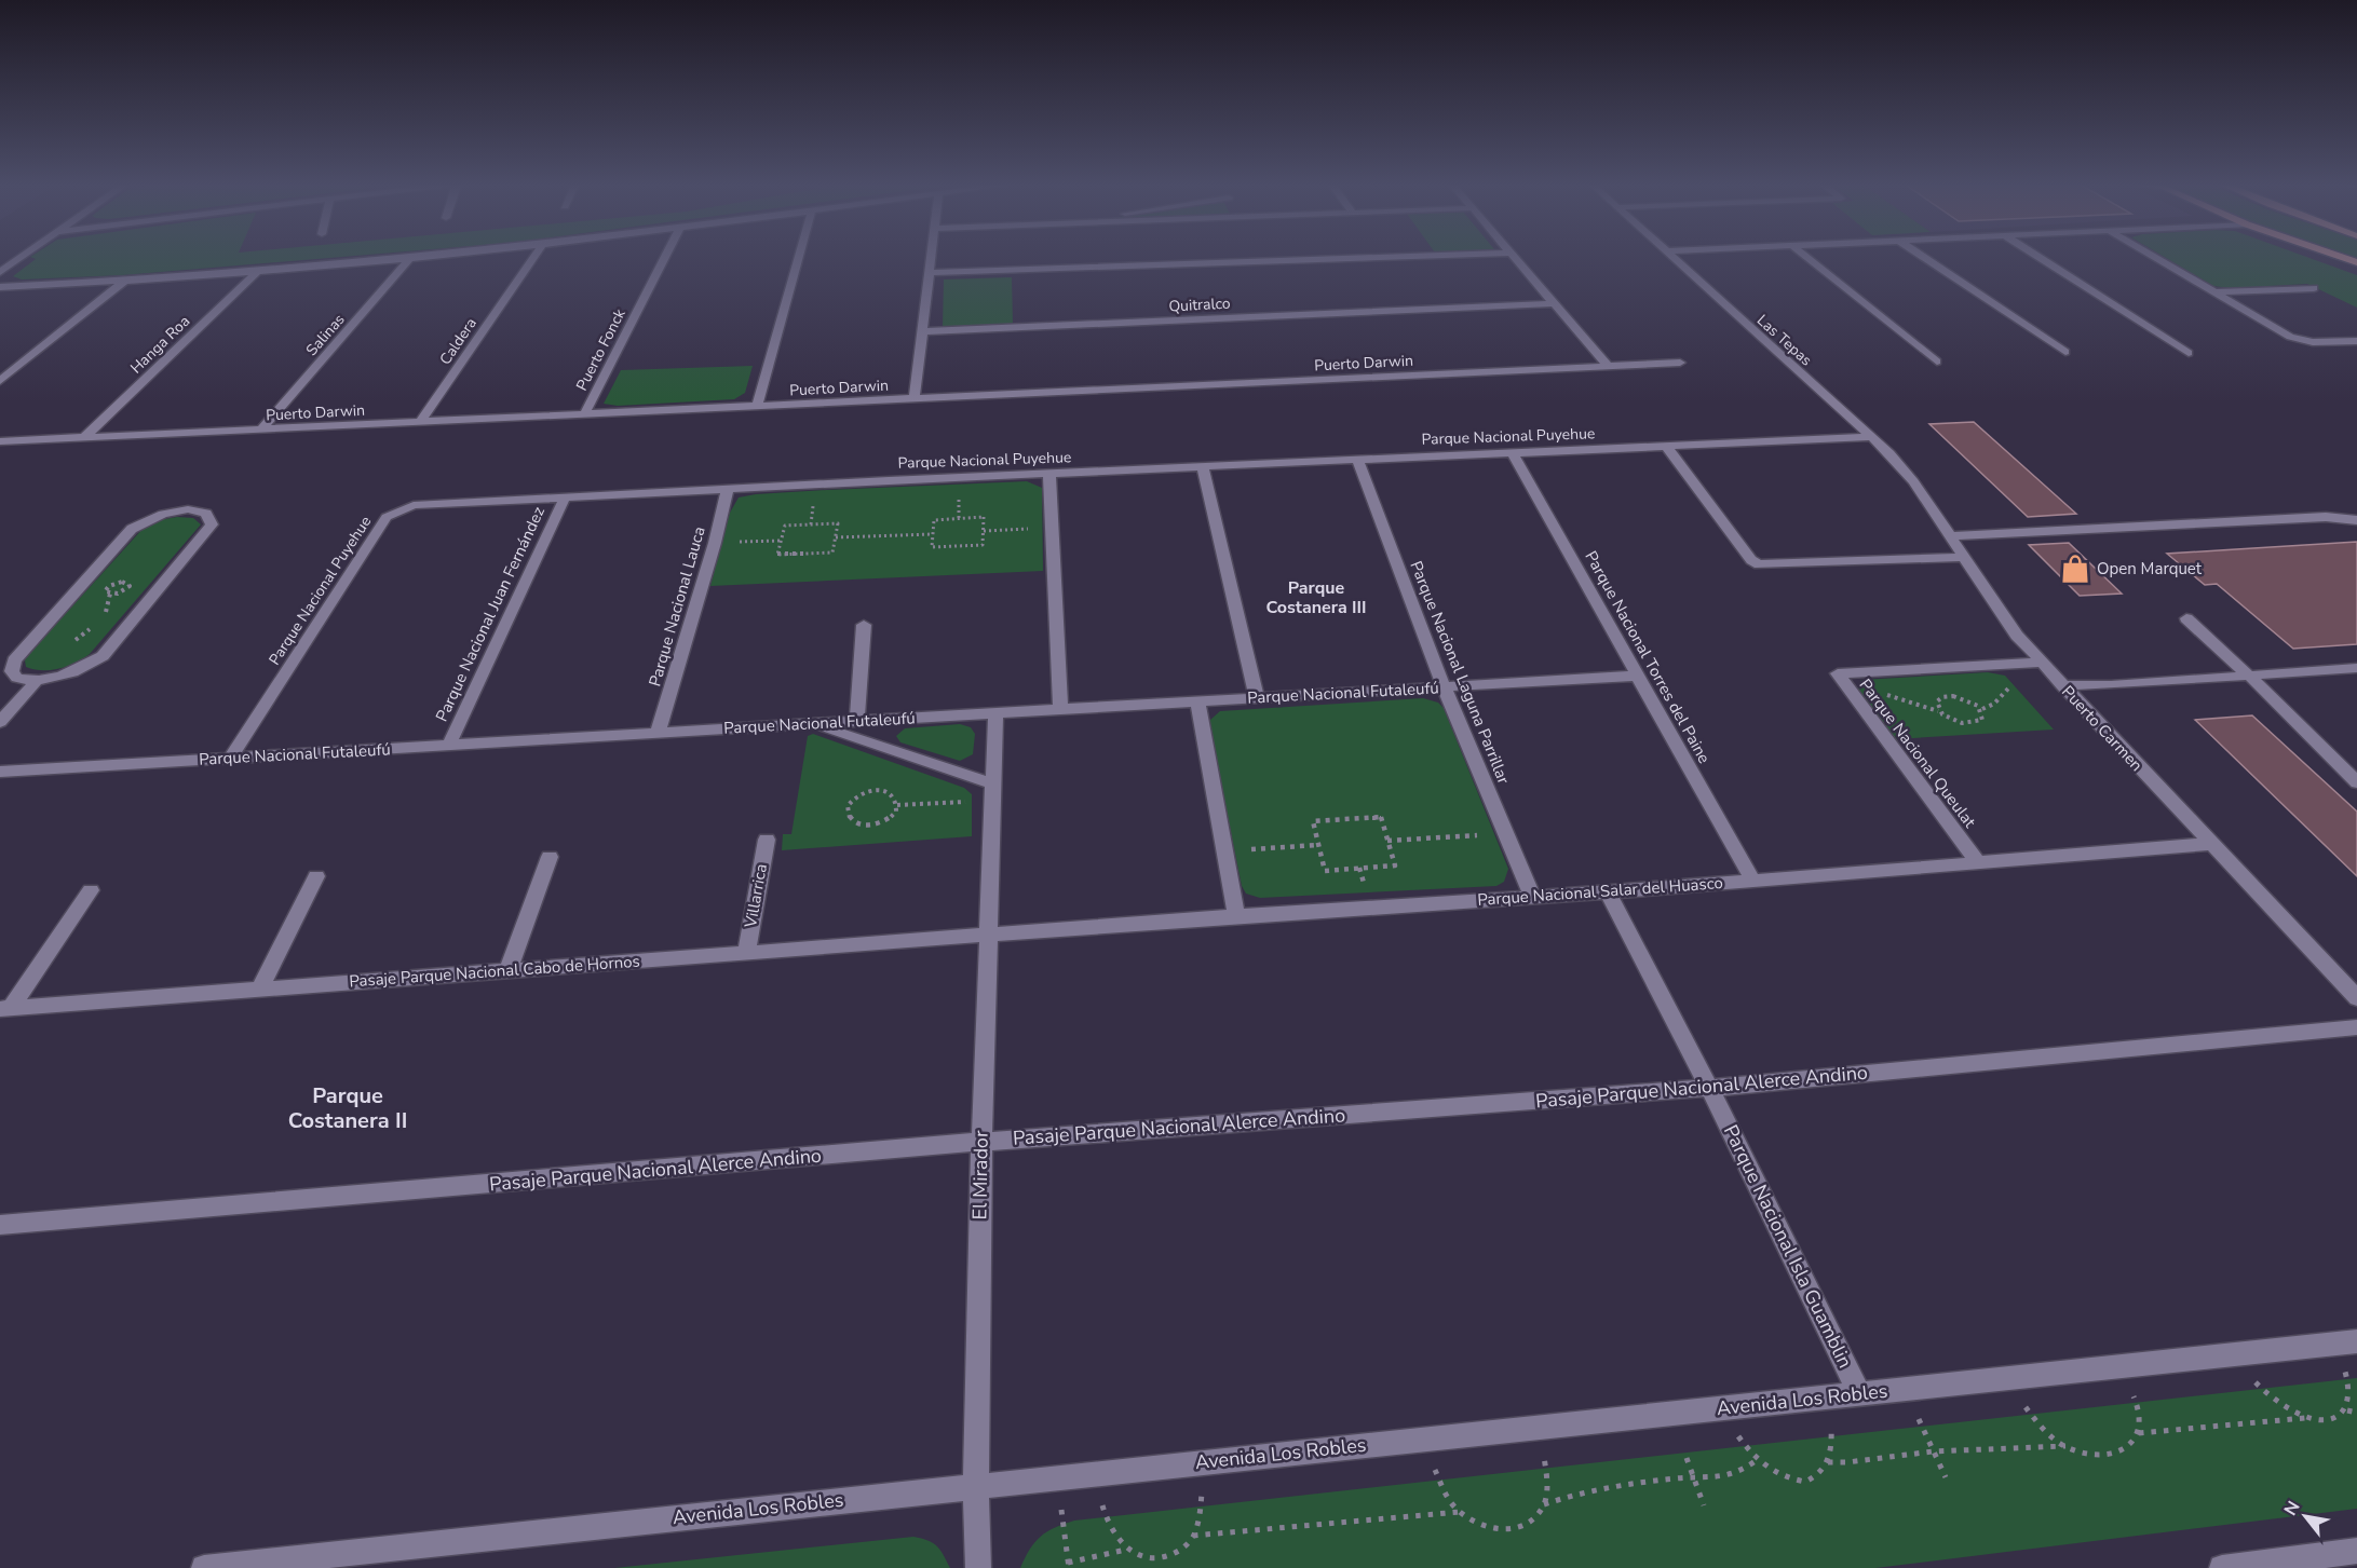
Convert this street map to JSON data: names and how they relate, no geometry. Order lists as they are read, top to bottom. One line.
{"streets":{"street":["Quitralco","Salinas","Las Tepas","Caldera","Hanga Roa","Puerto Fonck","Puerto Darwin","Parque Nacional Puyehue","Parque Nacional Lauca","Parque Nacional Juan Fernández","Parque Nacional Torres del Paine","Parque Nacional Laguna Parrillar","Parque Nacional Futaleufú","Puerto Carmen","Parque Nacional Queulat","Parque Nacional Salar del Huasco","Villarrica","Pasaje Parque Nacional Cabo de Hornos","Pasaje Parque Nacional Alerce Andino","El Mirador","Parque Nacional Isla Guamblin","Avenida Los Robles"]},"crossings":[["Salinas","Puerto Darwin"],["Las Tepas","Parque Nacional Puyehue"],["Las Tepas","Puerto Carmen"],["Caldera","Puerto Darwin"],["Hanga Roa","Puerto Darwin"],["Puerto Fonck","Puerto Darwin"],["Parque Nacional Puyehue","Parque Nacional Lauca"],["Parque Nacional Puyehue","Parque Nacional Juan Fernández"],["Parque Nacional Puyehue","Parque Nacional Torres del Paine"],["Parque Nacional Puyehue","Parque Nacional Laguna Parrillar"],["Parque Nacional Puyehue","Parque Nacional Futaleufú"],["Parque Nacional Puyehue","Puerto Carmen"],["Parque Nacional Lauca","Parque Nacional Futaleufú"],["Parque Nacional Juan Fernández","Parque Nacional Futaleufú"],["Parque Nacional Torres del Paine","Parque Nacional Futaleufú"],["Parque Nacional Torres del Paine","Parque Nacional Salar del Huasco"],["Parque Nacional Laguna Parrillar","Parque Nacional Futaleufú"],["Parque Nacional Laguna Parrillar","Parque Nacional Salar del Huasco"],["Parque Nacional Futaleufú","El Mirador"],["Puerto Carmen","Parque Nacional Queulat"],["Puerto Carmen","Parque Nacional Salar del Huasco"],["Parque Nacional Queulat","Parque Nacional Salar del Huasco"],["Parque Nacional Salar del Huasco","Pasaje Parque Nacional Cabo de Hornos"],["Parque Nacional Salar del Huasco","El Mirador"],["Parque Nacional Salar del Huasco","Parque Nacional Isla Guamblin"],["Villarrica","Pasaje Parque Nacional Cabo de Hornos"],["Pasaje Parque Nacional Cabo de Hornos","El Mirador"],["Pasaje Parque Nacional Alerce Andino","El Mirador"],["Pasaje Parque Nacional Alerce Andino","Parque Nacional Isla Guamblin"],["El Mirador","Avenida Los Robles"],["Parque Nacional Isla Guamblin","Avenida Los Robles"]],"districts":["Parque Costanera III","Parque Costanera II"],"places":{"shop":["Open Marquet"]},"north":"top left"}
